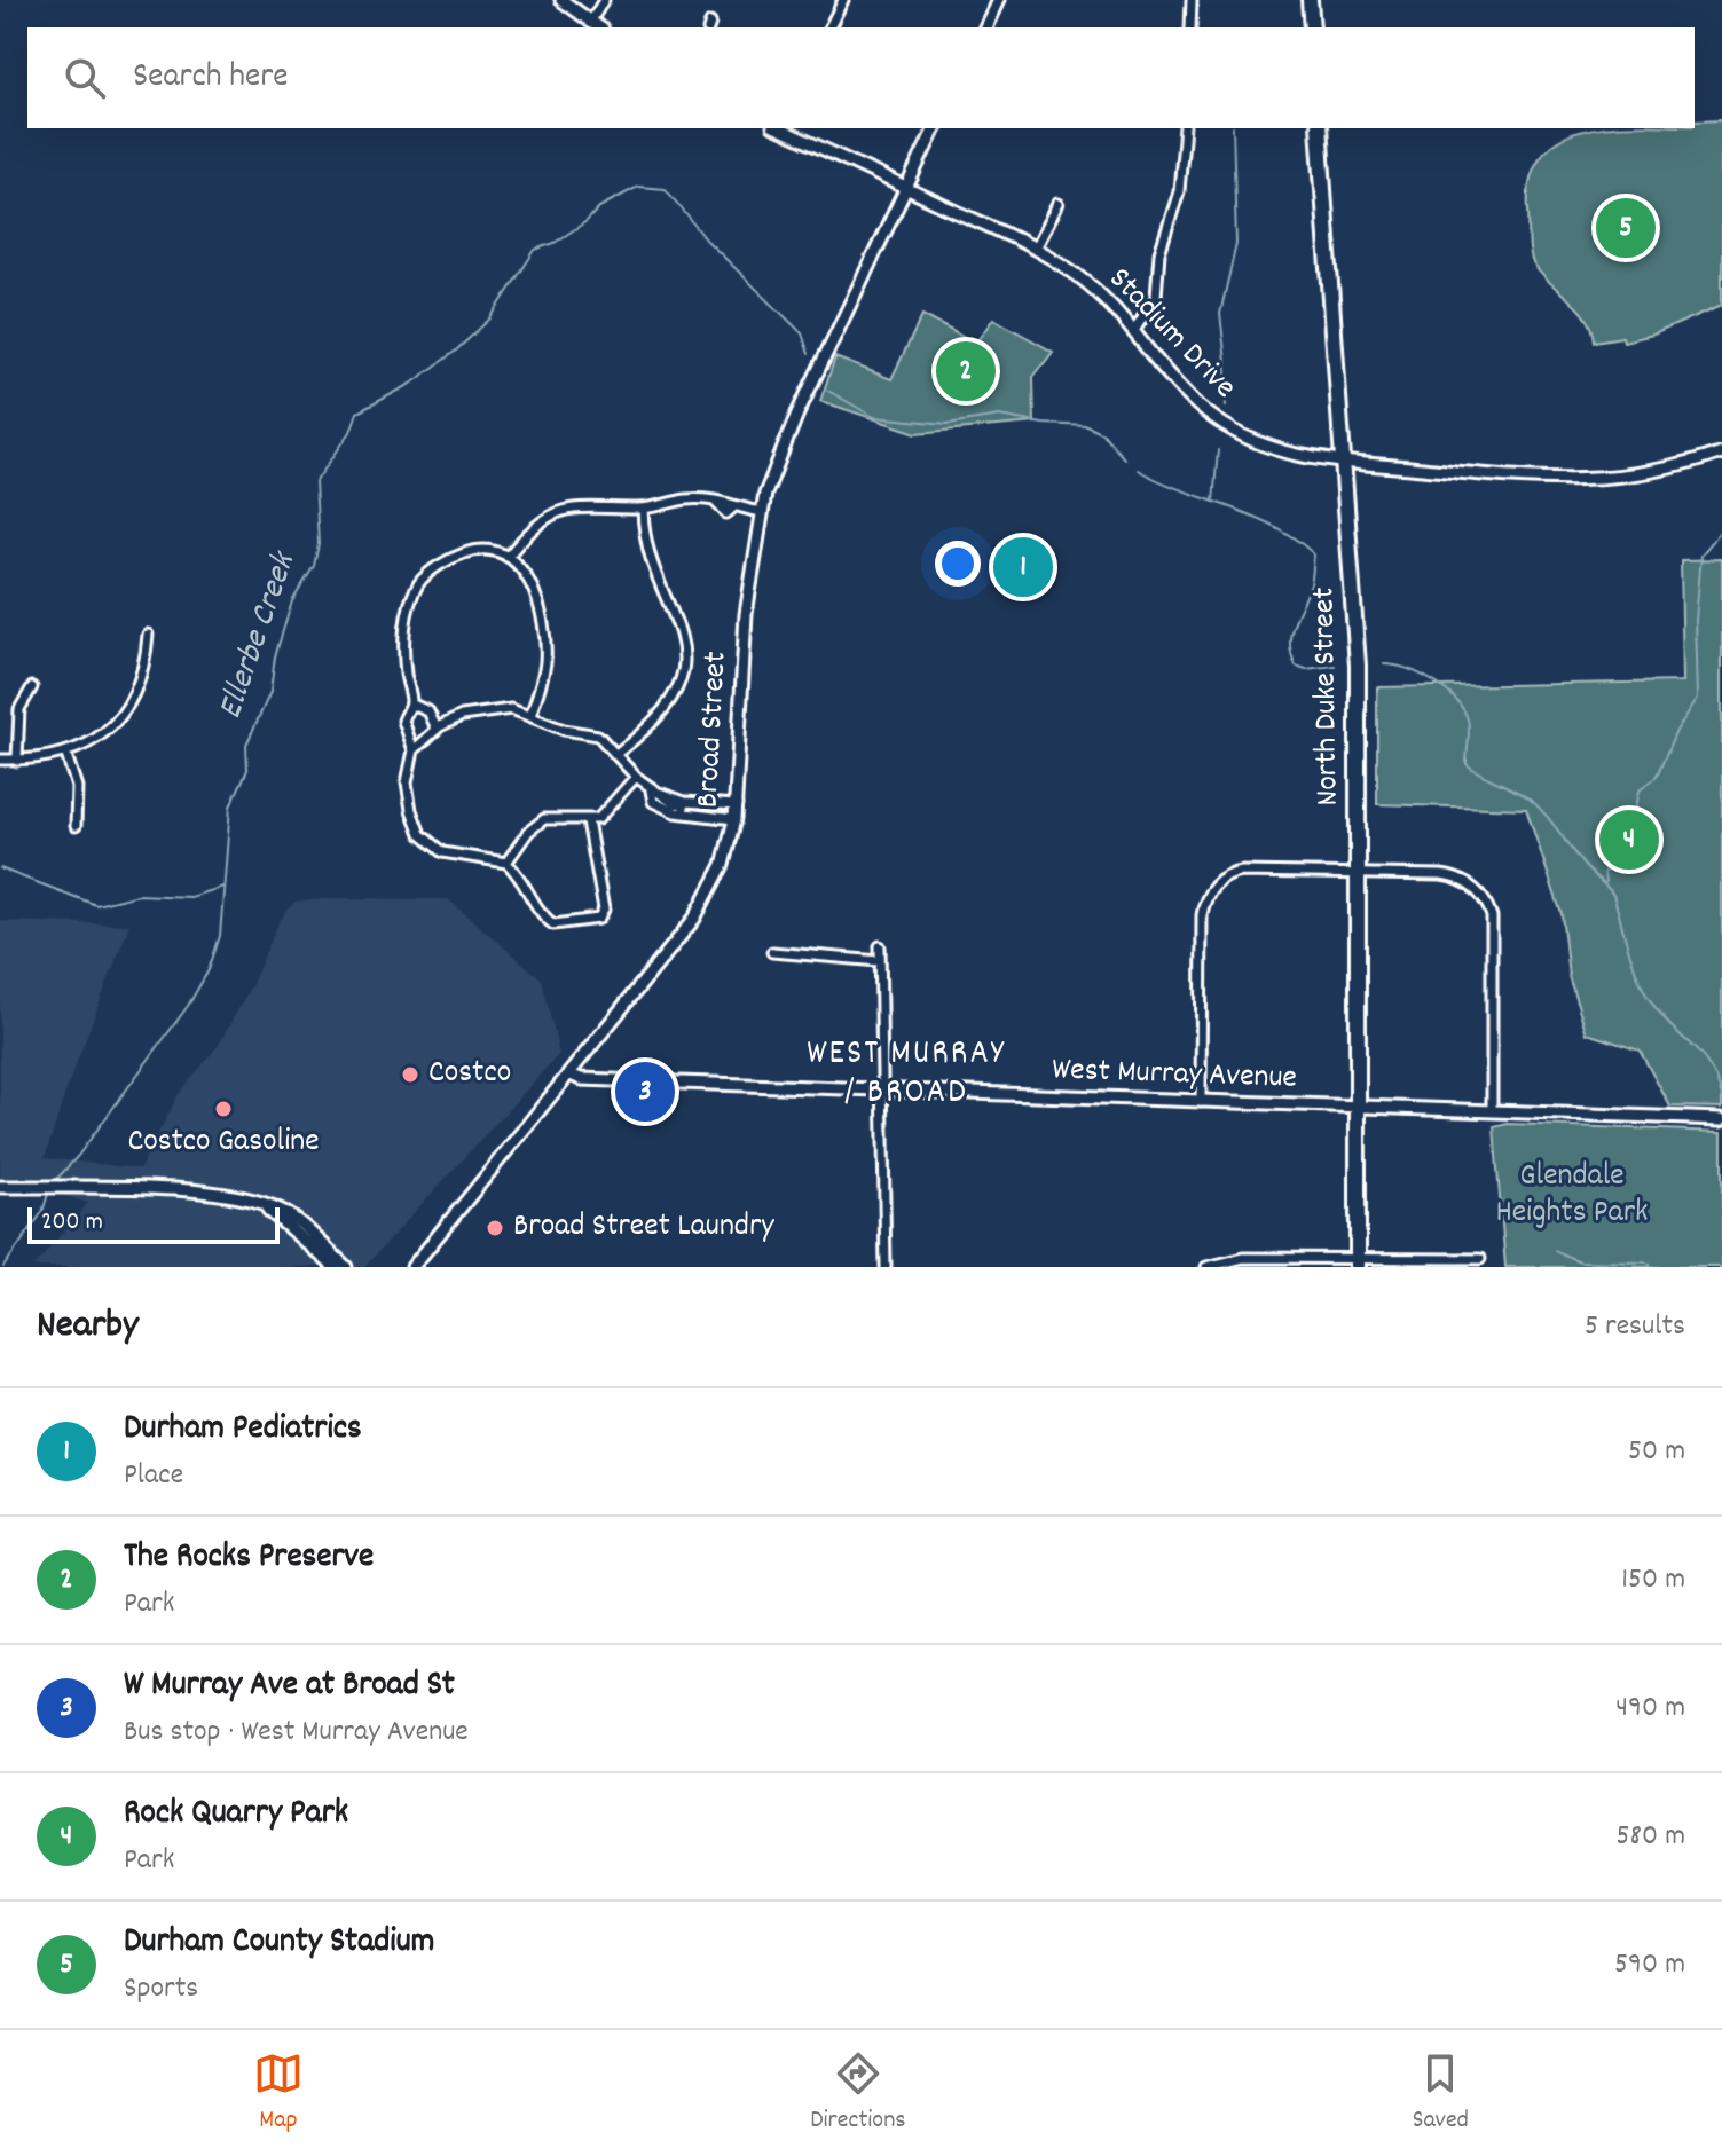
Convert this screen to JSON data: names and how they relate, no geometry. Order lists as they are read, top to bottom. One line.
{"streets":{"highway":["North Duke Street"],"street":["Stadium Drive","Broad Street","West Murray Avenue"]},"crossings":[["Stadium Drive","North Duke Street"],["Stadium Drive","Broad Street"],["North Duke Street","West Murray Avenue"],["Broad Street","West Murray Avenue"]],"districts":["WEST MURRAY / BROAD"],"water":["Ellerbe Creek"],"parks":["Glendale Heights Park"],"places":["Costco","Costco Gasoline","Broad Street Laundry"],"scale_bar":"200 m","page":{"search":"Search here","pins":["5","2","1","4","3"],"scale":"200 m","heading":["Nearby","5 results"],"list":[{"mark":"1","name":"Durham Pediatrics","note":"Place","value":"50 m"},{"mark":"2","name":"The Rocks Preserve","note":"Park","value":"150 m"},{"mark":"3","name":"W Murray Ave at Broad St","note":"Bus stop · West Murray Avenue","value":"490 m"},{"mark":"4","name":"Rock Quarry Park","note":"Park","value":"580 m"},{"mark":"5","name":"Durham County Stadium","note":"Sports","value":"590 m"}],"nav":["Map","Directions","Saved"]}}
